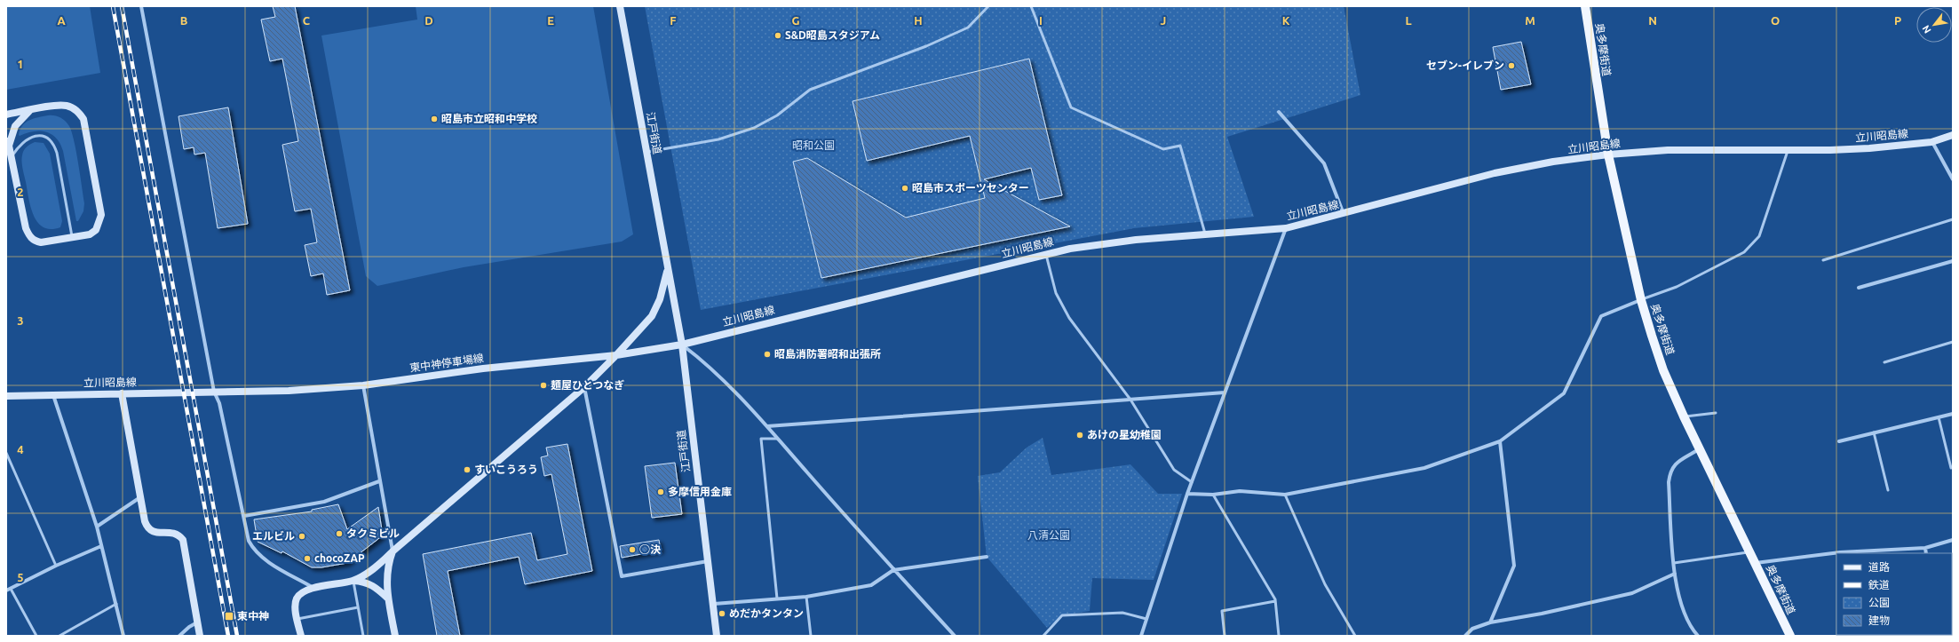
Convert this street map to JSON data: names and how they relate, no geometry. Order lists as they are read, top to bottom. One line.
{"streets":{"main road":["奥多摩街道","江戸街道","立川昭島線","東中神停車場線"]},"crossings":[["奥多摩街道","立川昭島線"],["江戸街道","立川昭島線"],["江戸街道","東中神停車場線"],["立川昭島線","東中神停車場線"]],"parks":["昭和公園","八清公園"],"places":{"other":["S&D昭島スタジアム","セブン-イレブン","昭島市立昭和中学校","昭島市スポーツセンター","昭島消防署昭和出張所","麺屋ひとつなぎ","あけの星幼稚園","すいこうろう","多摩信用金庫","タクミビル","エルビル","○決","chocoZAP","めだかタンタン"],"transit":["東中神"]},"legend":["道路","鉄道","公園","建物"],"north":"bottom left","grid":{"columns":["A","B","C","D","E","F","G","H","I","J","K","L","M","N","O","P"],"rows":["1","2","3","4","5"]}}
